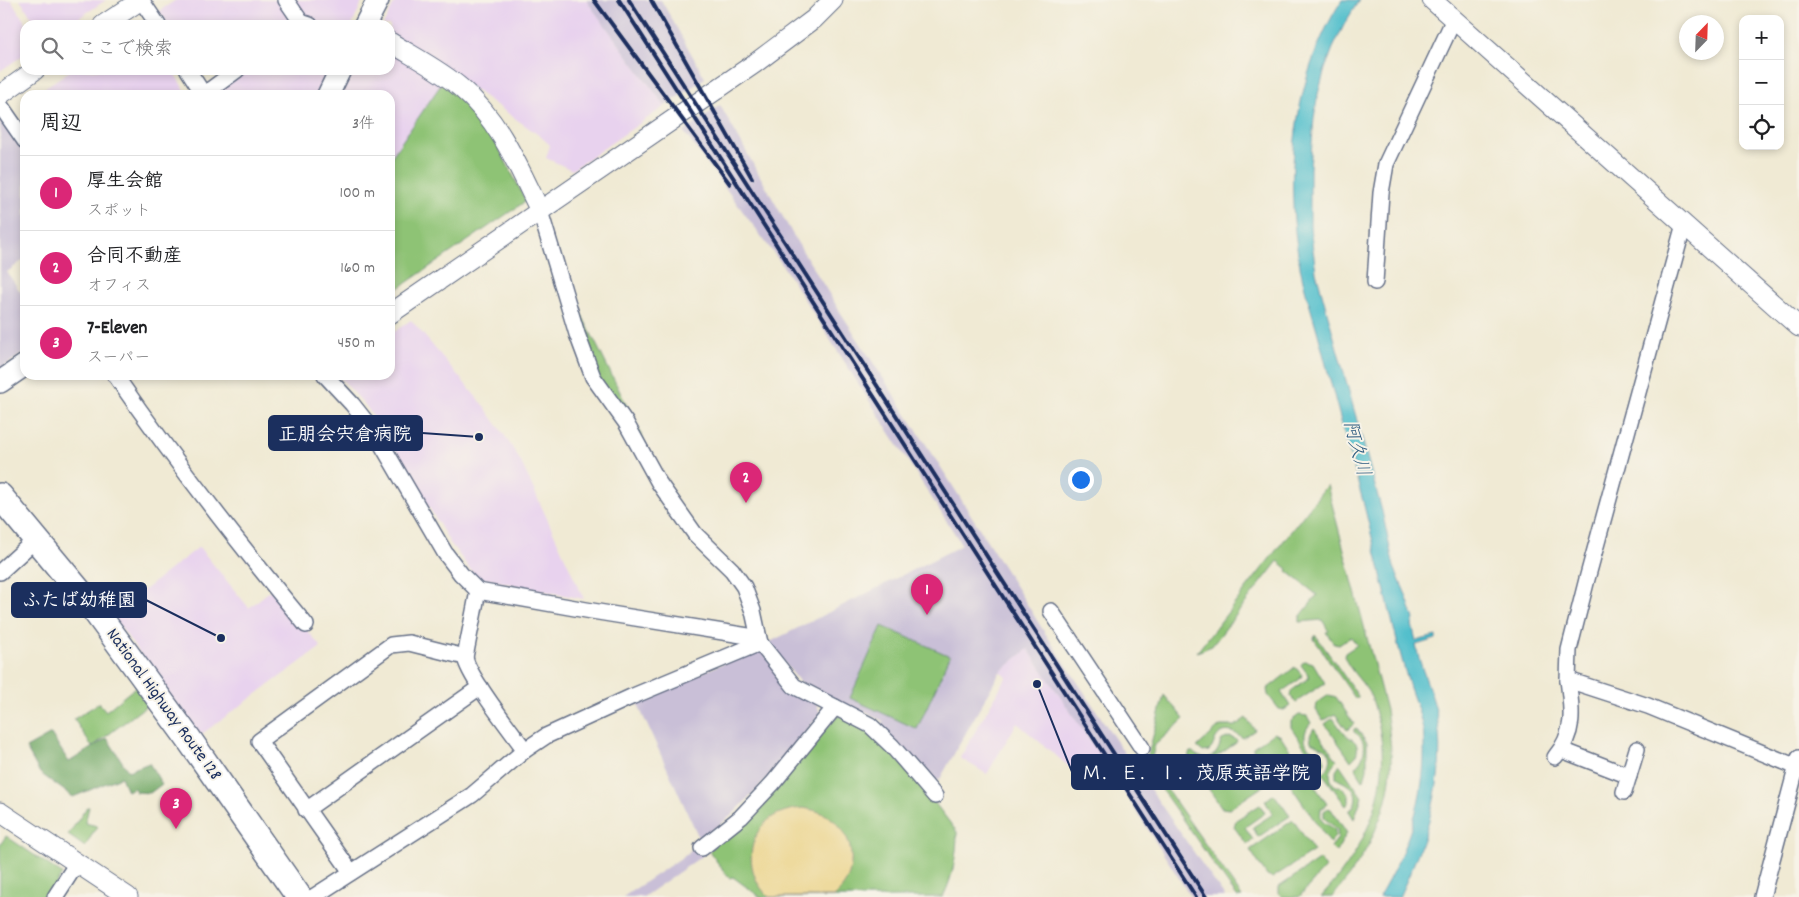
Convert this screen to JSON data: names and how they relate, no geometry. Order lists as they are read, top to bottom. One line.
{"streets":{"highway":["National Highway Route 128"]},"water":["阿久川"],"places":["正朋会宍倉病院","ふたば幼稚園","Ｍ．Ｅ．Ｉ．茂原英語学院"],"north":"top right","page":{"map_buttons":["+","−"],"search":"ここで検索","heading":["周辺","3件"],"list":[{"mark":"1","name":"厚生会館","note":"スポット","value":"100 m"},{"mark":"2","name":"合同不動産","note":"オフィス","value":"160 m"},{"mark":"3","name":"7-Eleven","note":"スーパー","value":"450 m"}],"pins":["2","1","3"]}}
